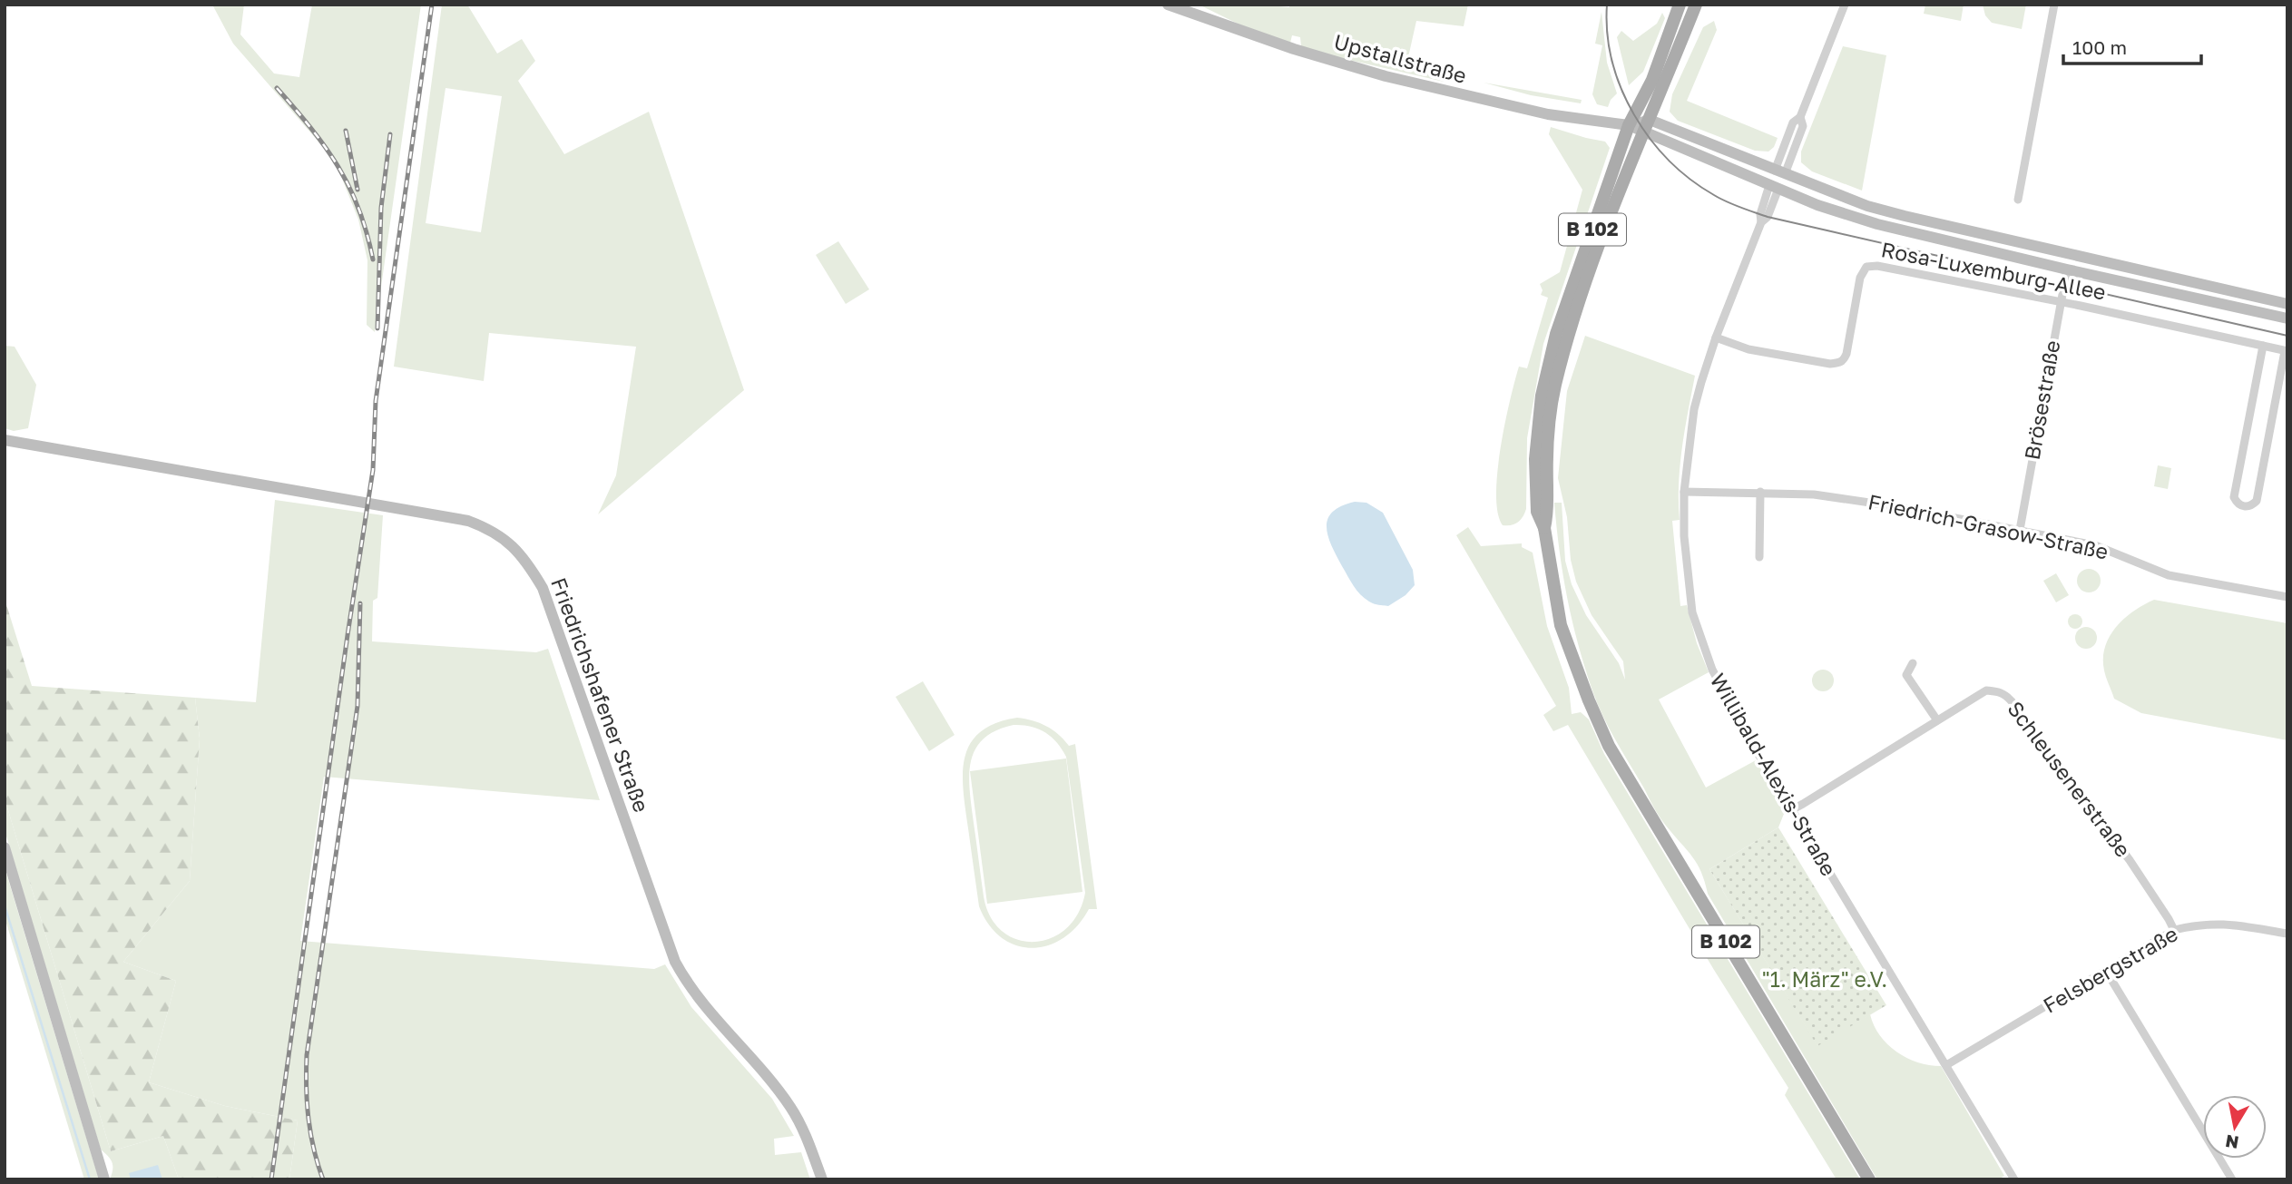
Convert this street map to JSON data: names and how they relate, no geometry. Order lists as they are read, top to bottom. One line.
{"streets":{"main road":["B 102"],"street":["Upstallstraße","Rosa-Luxemburg-Allee","Brösestraße","Friedrich-Grasow-Straße","Friedrichshafener Straße","Willibald-Alexis-Straße","Schleusenerstraße","Felsbergstraße"]},"crossings":[["Upstallstraße","B 102"],["Upstallstraße","Rosa-Luxemburg-Allee"],["B 102","Rosa-Luxemburg-Allee"],["Rosa-Luxemburg-Allee","Brösestraße"],["Rosa-Luxemburg-Allee","Willibald-Alexis-Straße"],["Brösestraße","Friedrich-Grasow-Straße"],["Friedrich-Grasow-Straße","Willibald-Alexis-Straße"],["Willibald-Alexis-Straße","Schleusenerstraße"],["Willibald-Alexis-Straße","Felsbergstraße"],["Schleusenerstraße","Felsbergstraße"]],"parks":["\"1. März\" e.V."],"scale_bar":"100 m","north":"bottom"}
